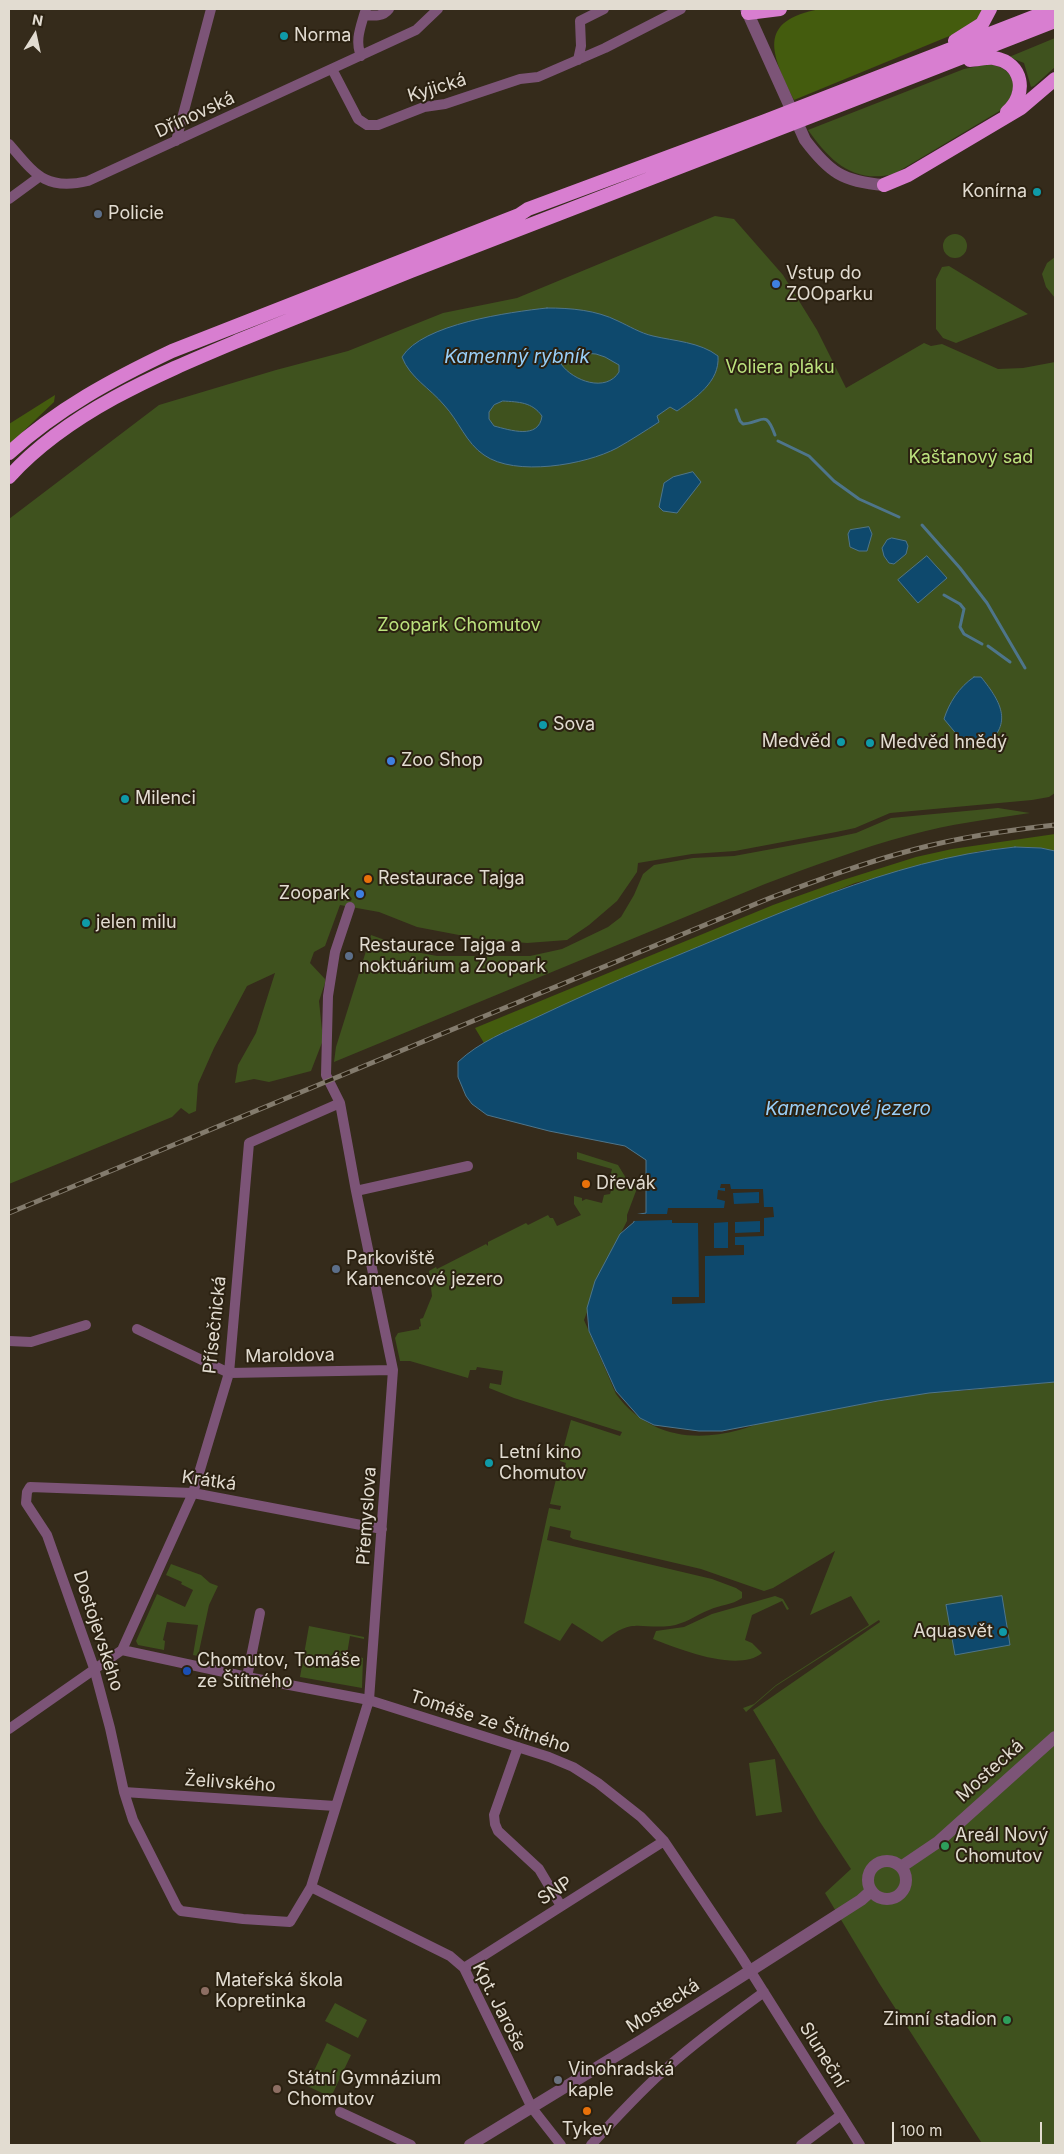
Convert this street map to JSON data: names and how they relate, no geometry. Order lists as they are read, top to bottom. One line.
{"streets":{"street":["Kyjická","Dřínovská","Přísečnická","Maroldova","Krátká","Přemyslova","Dostojevského","Tomáše ze Štítného","Mostecká","Želivského","SNP","Kpt. Jaroše","Sluneční"]},"crossings":[["Kyjická","Dřínovská"],["Přísečnická","Maroldova"],["Přísečnická","Krátká"],["Přísečnická","Přemyslova"],["Přísečnická","Tomáše ze Štítného"],["Maroldova","Přemyslova"],["Krátká","Přemyslova"],["Krátká","Dostojevského"],["Přemyslova","Dostojevského"],["Přemyslova","Tomáše ze Štítného"],["Přemyslova","Želivského"],["Přemyslova","Kpt. Jaroše"],["Dostojevského","Želivského"],["Tomáše ze Štítného","Mostecká"],["Tomáše ze Štítného","SNP"],["Tomáše ze Štítného","Sluneční"],["Mostecká","Kpt. Jaroše"],["SNP","Kpt. Jaroše"]],"water":["Kamenný rybník","Kamencové jezero"],"parks":["Voliera pláku","Kaštanový sad","Zoopark Chomutov"],"places":["Norma","Konírna","Policie","Vstup do ZOOparku","Sova","Medvěd","Medvěd hnědý","Zoo Shop","Milenci","Restaurace Tajga","Zoopark","jelen milu","Restaurace Tajga a noktuárium a Zoopark","Dřevák","Parkoviště Kamencové jezero","Letní kino Chomutov","Aquasvět","Chomutov, Tomáše ze Štítného","Areál Nový Chomutov","Mateřská škola Kopretinka","Zimní stadion","Vinohradská kaple","Státní Gymnázium Chomutov","Tykev"],"scale_bar":"100 m","north":"top"}
